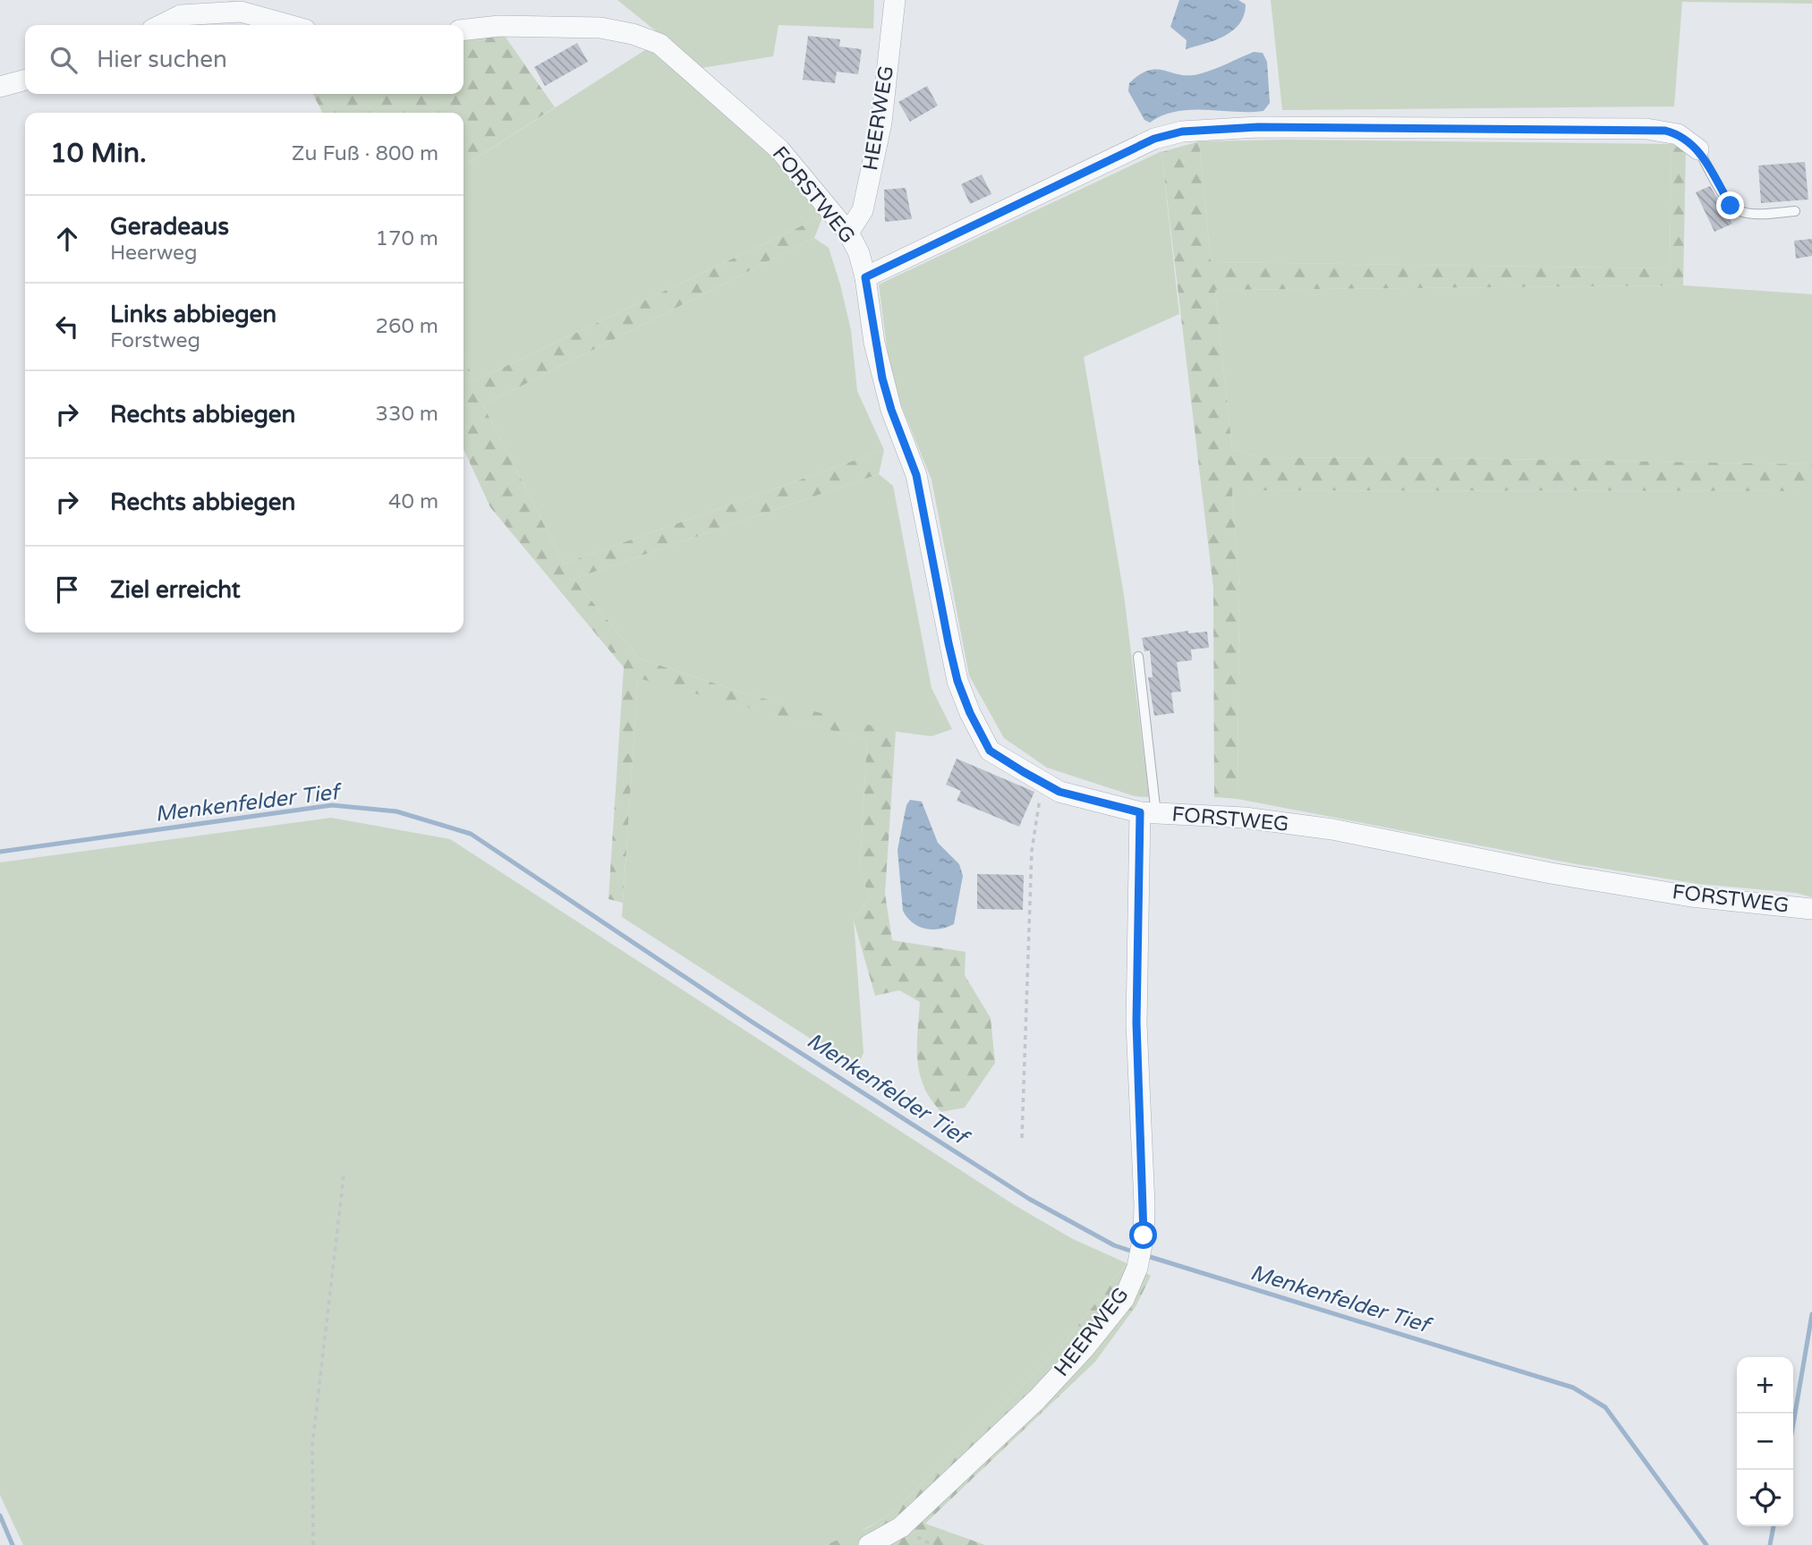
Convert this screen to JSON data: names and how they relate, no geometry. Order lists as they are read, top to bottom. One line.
{"streets":{"street":["HEERWEG","FORSTWEG"]},"crossings":[["HEERWEG","FORSTWEG"]],"water":["Menkenfelder Tief"],"page":{"search":"Hier suchen","heading":["10 Min.","Zu Fuß · 800 m"],"list":[["Geradeaus","Heerweg","170 m"],["Links abbiegen","Forstweg","260 m"],["Rechts abbiegen","330 m"],["Rechts abbiegen","40 m"],"Ziel erreicht"],"map_buttons":["+","−"]}}
